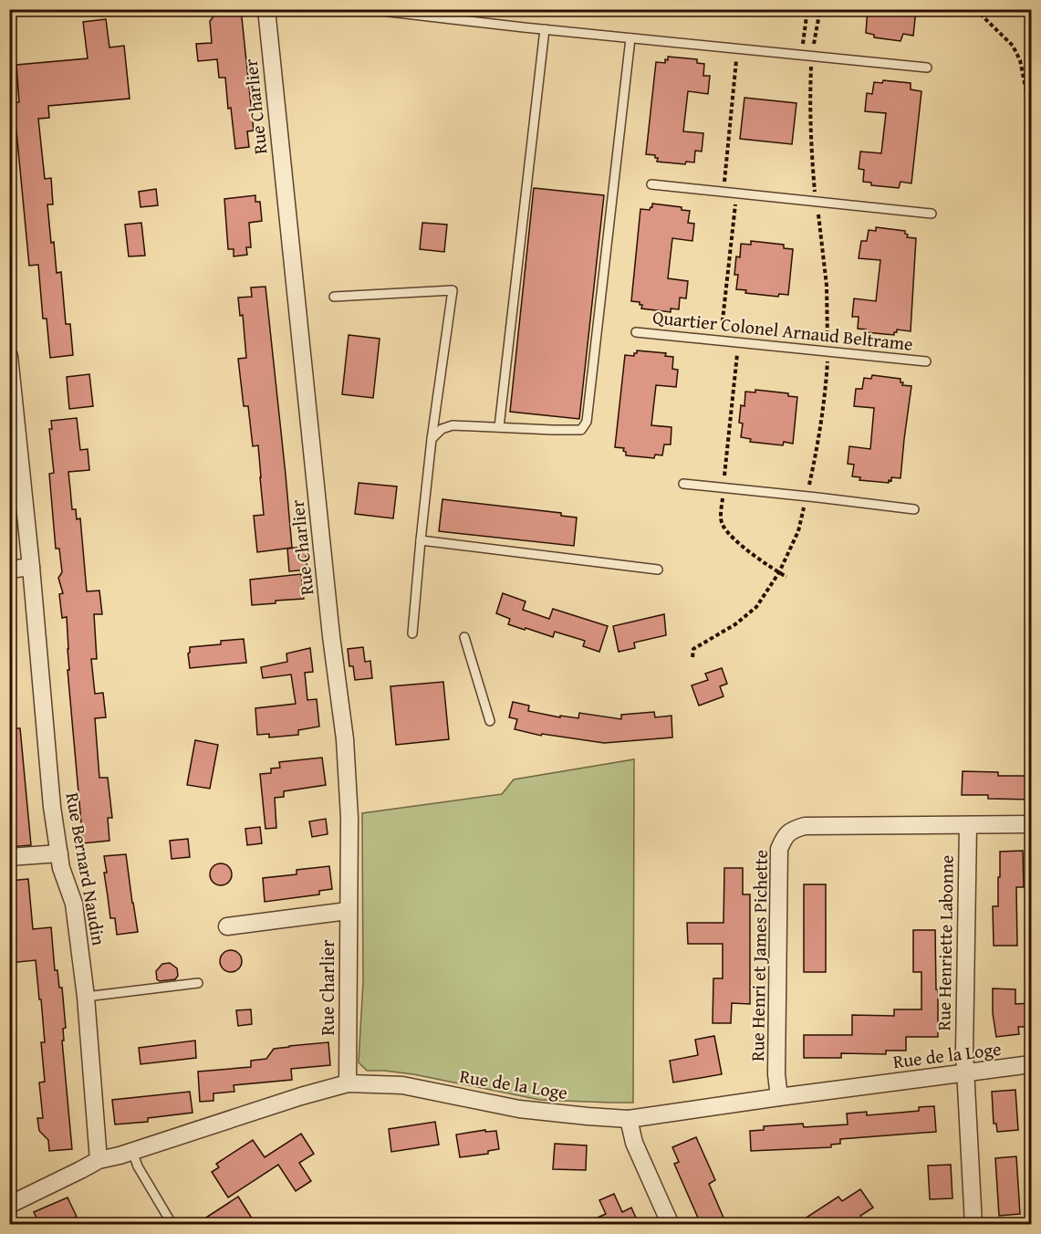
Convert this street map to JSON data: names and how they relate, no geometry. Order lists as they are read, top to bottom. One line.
{"streets":{"street":["Rue Charlier","Rue Bernard Naudin","Rue Henriette Labonne","Rue Henri et James Pichette","Rue de la Loge"],"lane":["Quartier Colonel Arnaud Beltrame"]},"crossings":[["Rue Charlier","Rue de la Loge"],["Rue Bernard Naudin","Rue de la Loge"],["Rue Henriette Labonne","Rue Henri et James Pichette"],["Rue Henriette Labonne","Rue de la Loge"],["Rue Henri et James Pichette","Rue de la Loge"]]}
